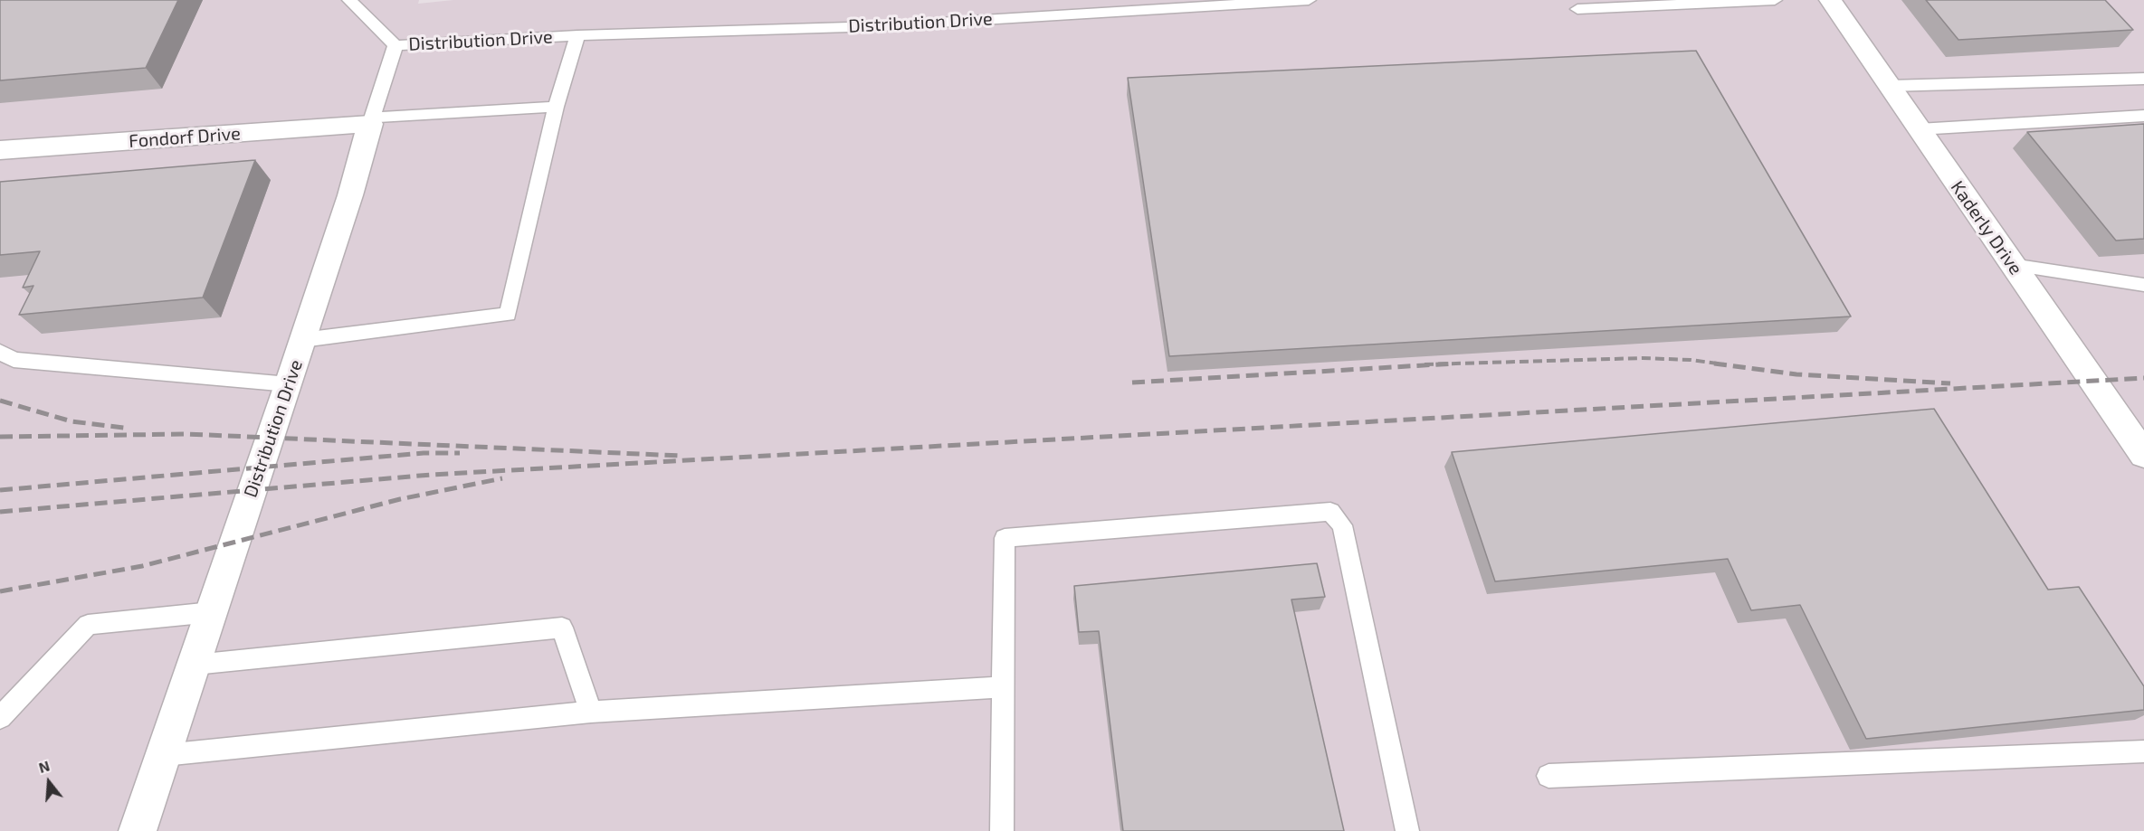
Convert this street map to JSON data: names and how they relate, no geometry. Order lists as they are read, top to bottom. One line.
{"streets":{"street":["Distribution Drive","Fondorf Drive","Kaderly Drive"]},"crossings":[["Distribution Drive","Fondorf Drive"]],"north":"top"}
